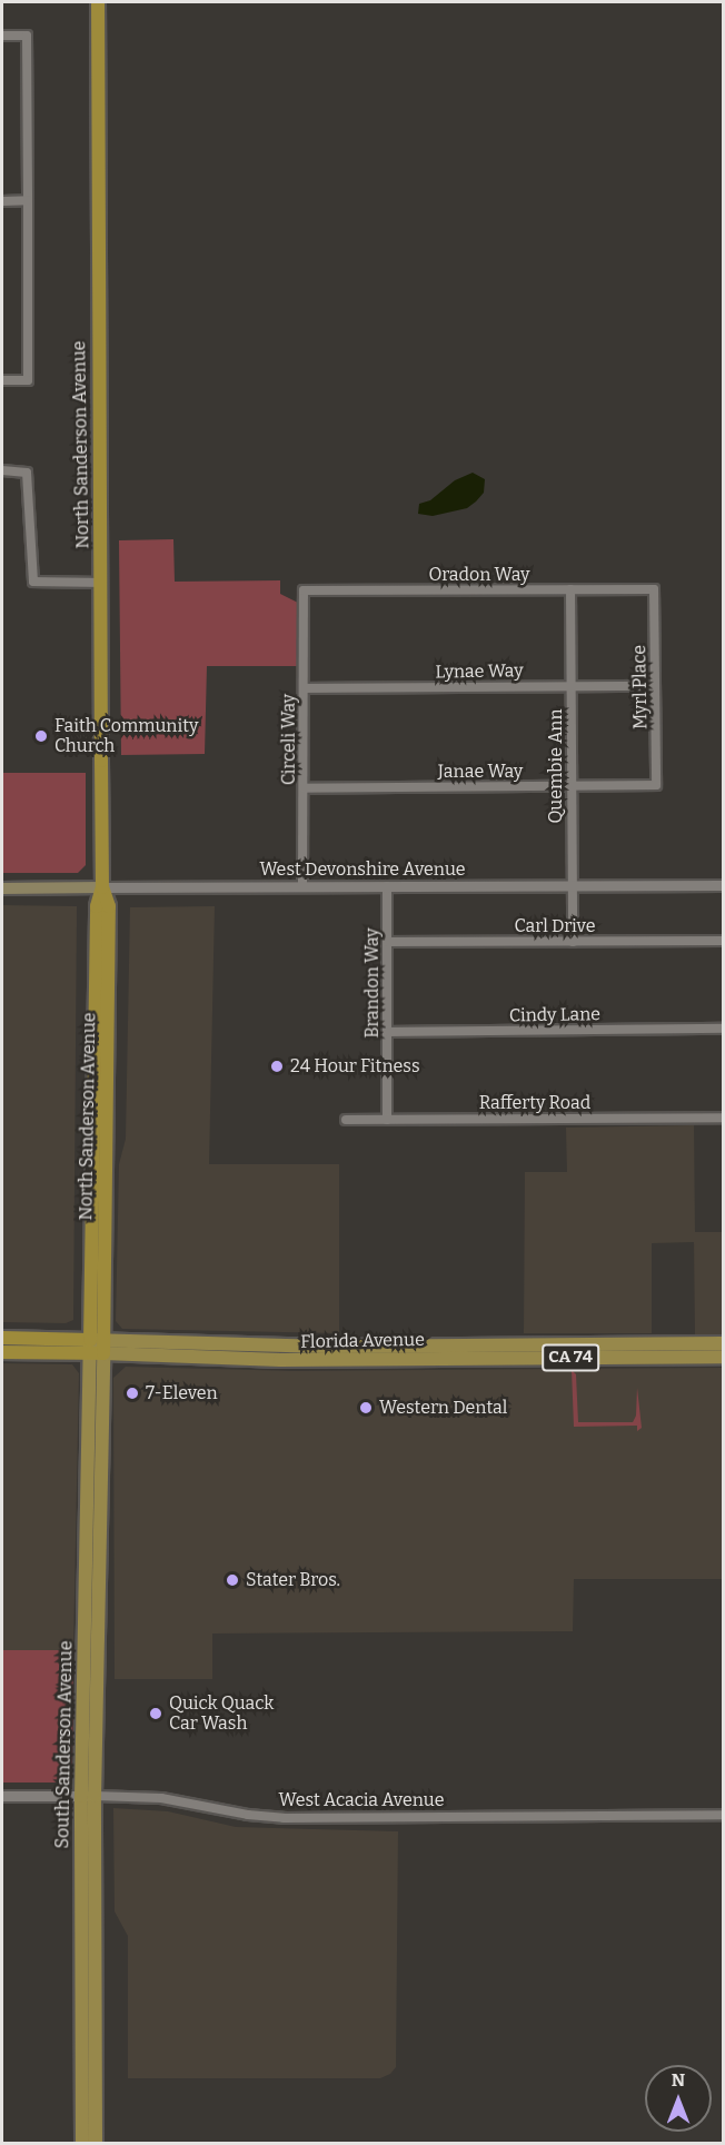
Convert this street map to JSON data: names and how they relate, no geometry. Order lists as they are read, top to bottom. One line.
{"streets":{"highway":["North Sanderson Avenue","Florida Avenue","CA 74"],"main road":["West Devonshire Avenue","South Sanderson Avenue"],"street":["Oradon Way","Lynae Way","Myrl Place","Circeli Way","Quembie Ann","Janae Way","Carl Drive","Brandon Way","Cindy Lane","Rafferty Road","West Acacia Avenue"]},"crossings":[["North Sanderson Avenue","West Devonshire Avenue"],["North Sanderson Avenue","Florida Avenue"],["North Sanderson Avenue","South Sanderson Avenue"],["Oradon Way","Myrl Place"],["Oradon Way","Circeli Way"],["Oradon Way","Quembie Ann"],["Lynae Way","Myrl Place"],["Lynae Way","Circeli Way"],["Lynae Way","Quembie Ann"],["Myrl Place","Janae Way"],["Circeli Way","Janae Way"],["Circeli Way","West Devonshire Avenue"],["Quembie Ann","Janae Way"],["Quembie Ann","West Devonshire Avenue"],["Quembie Ann","Carl Drive"],["West Devonshire Avenue","Brandon Way"],["Carl Drive","Brandon Way"],["Brandon Way","Cindy Lane"],["Brandon Way","Rafferty Road"],["Florida Avenue","South Sanderson Avenue"],["South Sanderson Avenue","West Acacia Avenue"]],"places":["Faith Community Church","24 Hour Fitness","7-Eleven","Western Dental","Stater Bros.","Quick Quack Car Wash"],"north":"top"}
